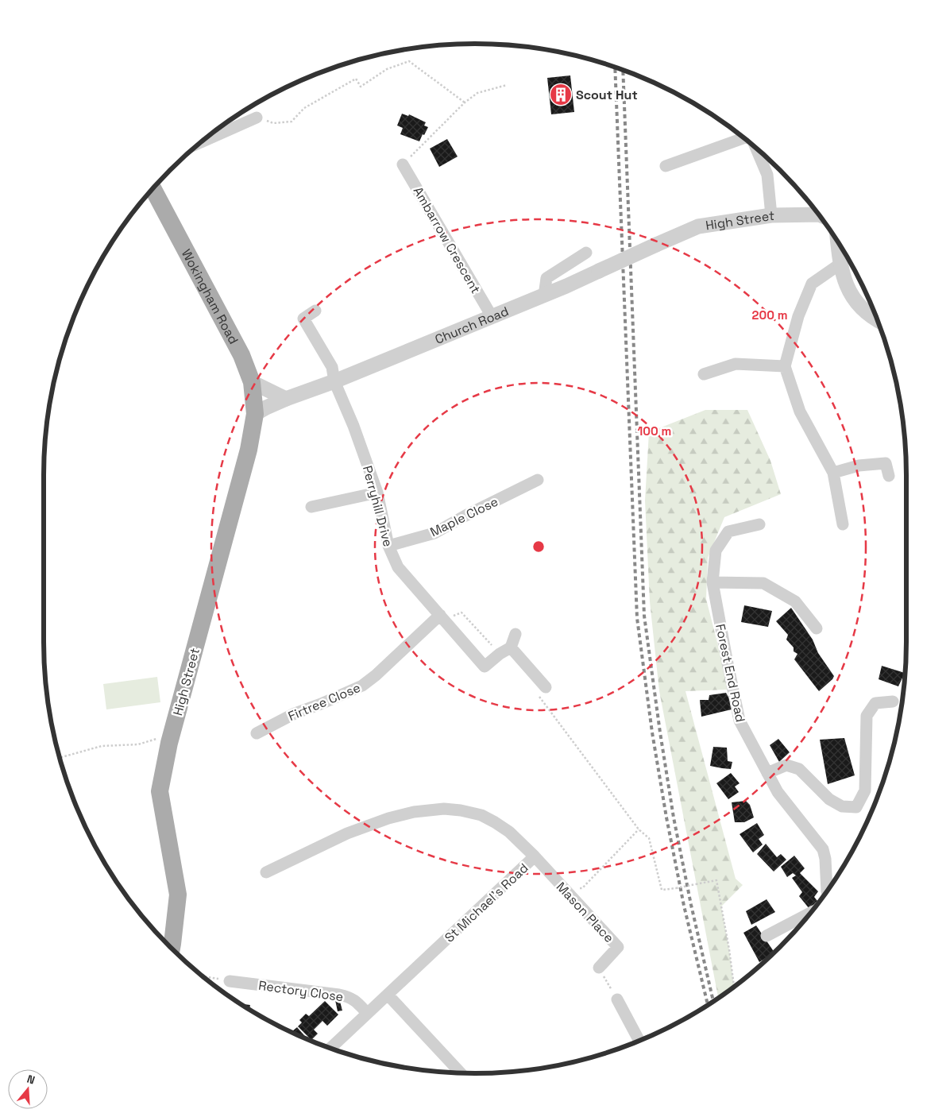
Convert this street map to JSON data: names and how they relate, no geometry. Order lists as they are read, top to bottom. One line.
{"streets":{"main road":["High Street","Wokingham Road"],"street":["Ambarrow Crescent","Church Road","Perryhill Drive","Maple Close","Forest End Road","Firtree Close","St Michael's Road","Mason Place","Rectory Close"]},"crossings":[["High Street","Wokingham Road"],["High Street","Church Road"],["Ambarrow Crescent","Church Road"],["Wokingham Road","Church Road"],["Church Road","Perryhill Drive"],["Perryhill Drive","Maple Close"],["Perryhill Drive","Firtree Close"],["St Michael's Road","Mason Place"],["St Michael's Road","Rectory Close"]],"places":{"building":["Scout Hut"]},"north":"top","rings":["200 m","100 m"]}
